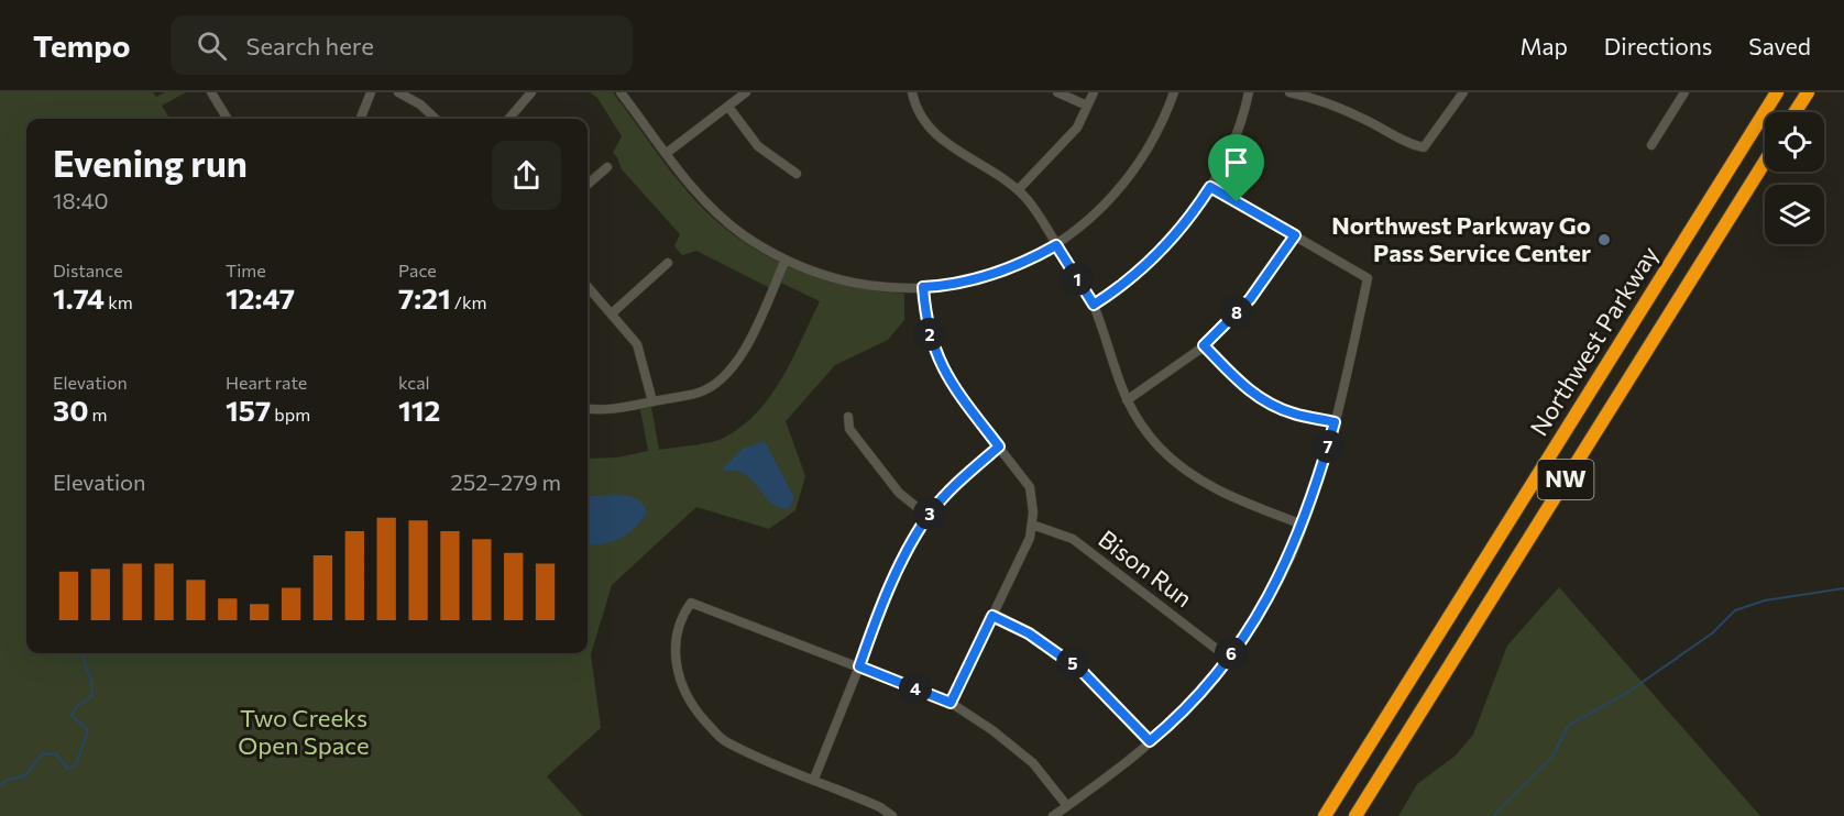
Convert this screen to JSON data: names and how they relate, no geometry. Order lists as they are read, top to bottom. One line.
{"streets":{"highway":["Northwest Parkway","NW"],"street":["Bison Run"]},"parks":["Two Creeks Open Space"],"places":["Northwest Parkway Go Pass Service Center"],"page":{"header":"Tempo","search":"Search here","nav":["Map","Directions","Saved"],"heading":["Evening run","18:40"],"stats":[["Distance","1.74 km"],["Time","12:47"],["Pace","7:21 /km"],["Elevation","30 m"],["Heart rate","157 bpm"],["kcal","112"]],"pins":["1","8","2","7","3","6","5","4"],"chart":["Elevation","252–279 m"]}}
